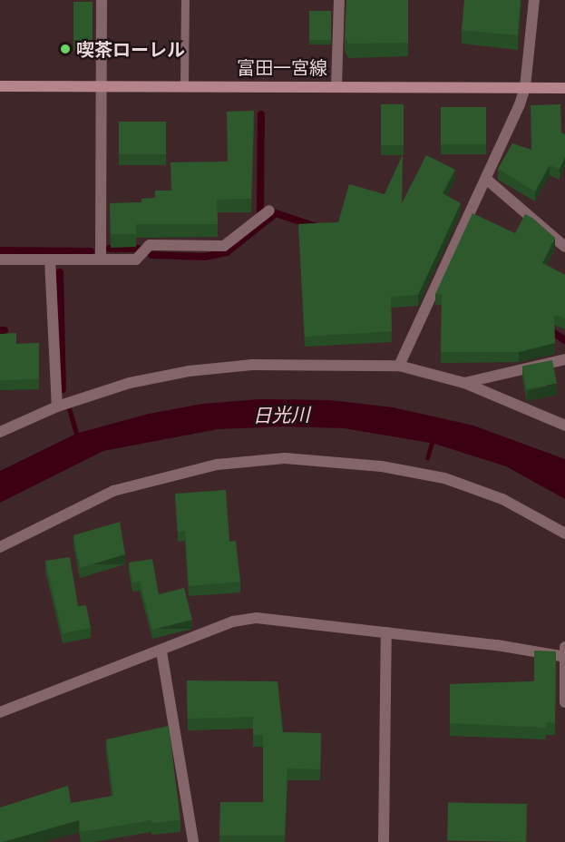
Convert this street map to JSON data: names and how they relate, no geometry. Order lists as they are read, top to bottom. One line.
{"streets":{"main road":["富田一宮線"]},"water":["日光川"],"places":["喫茶ローレル"]}
